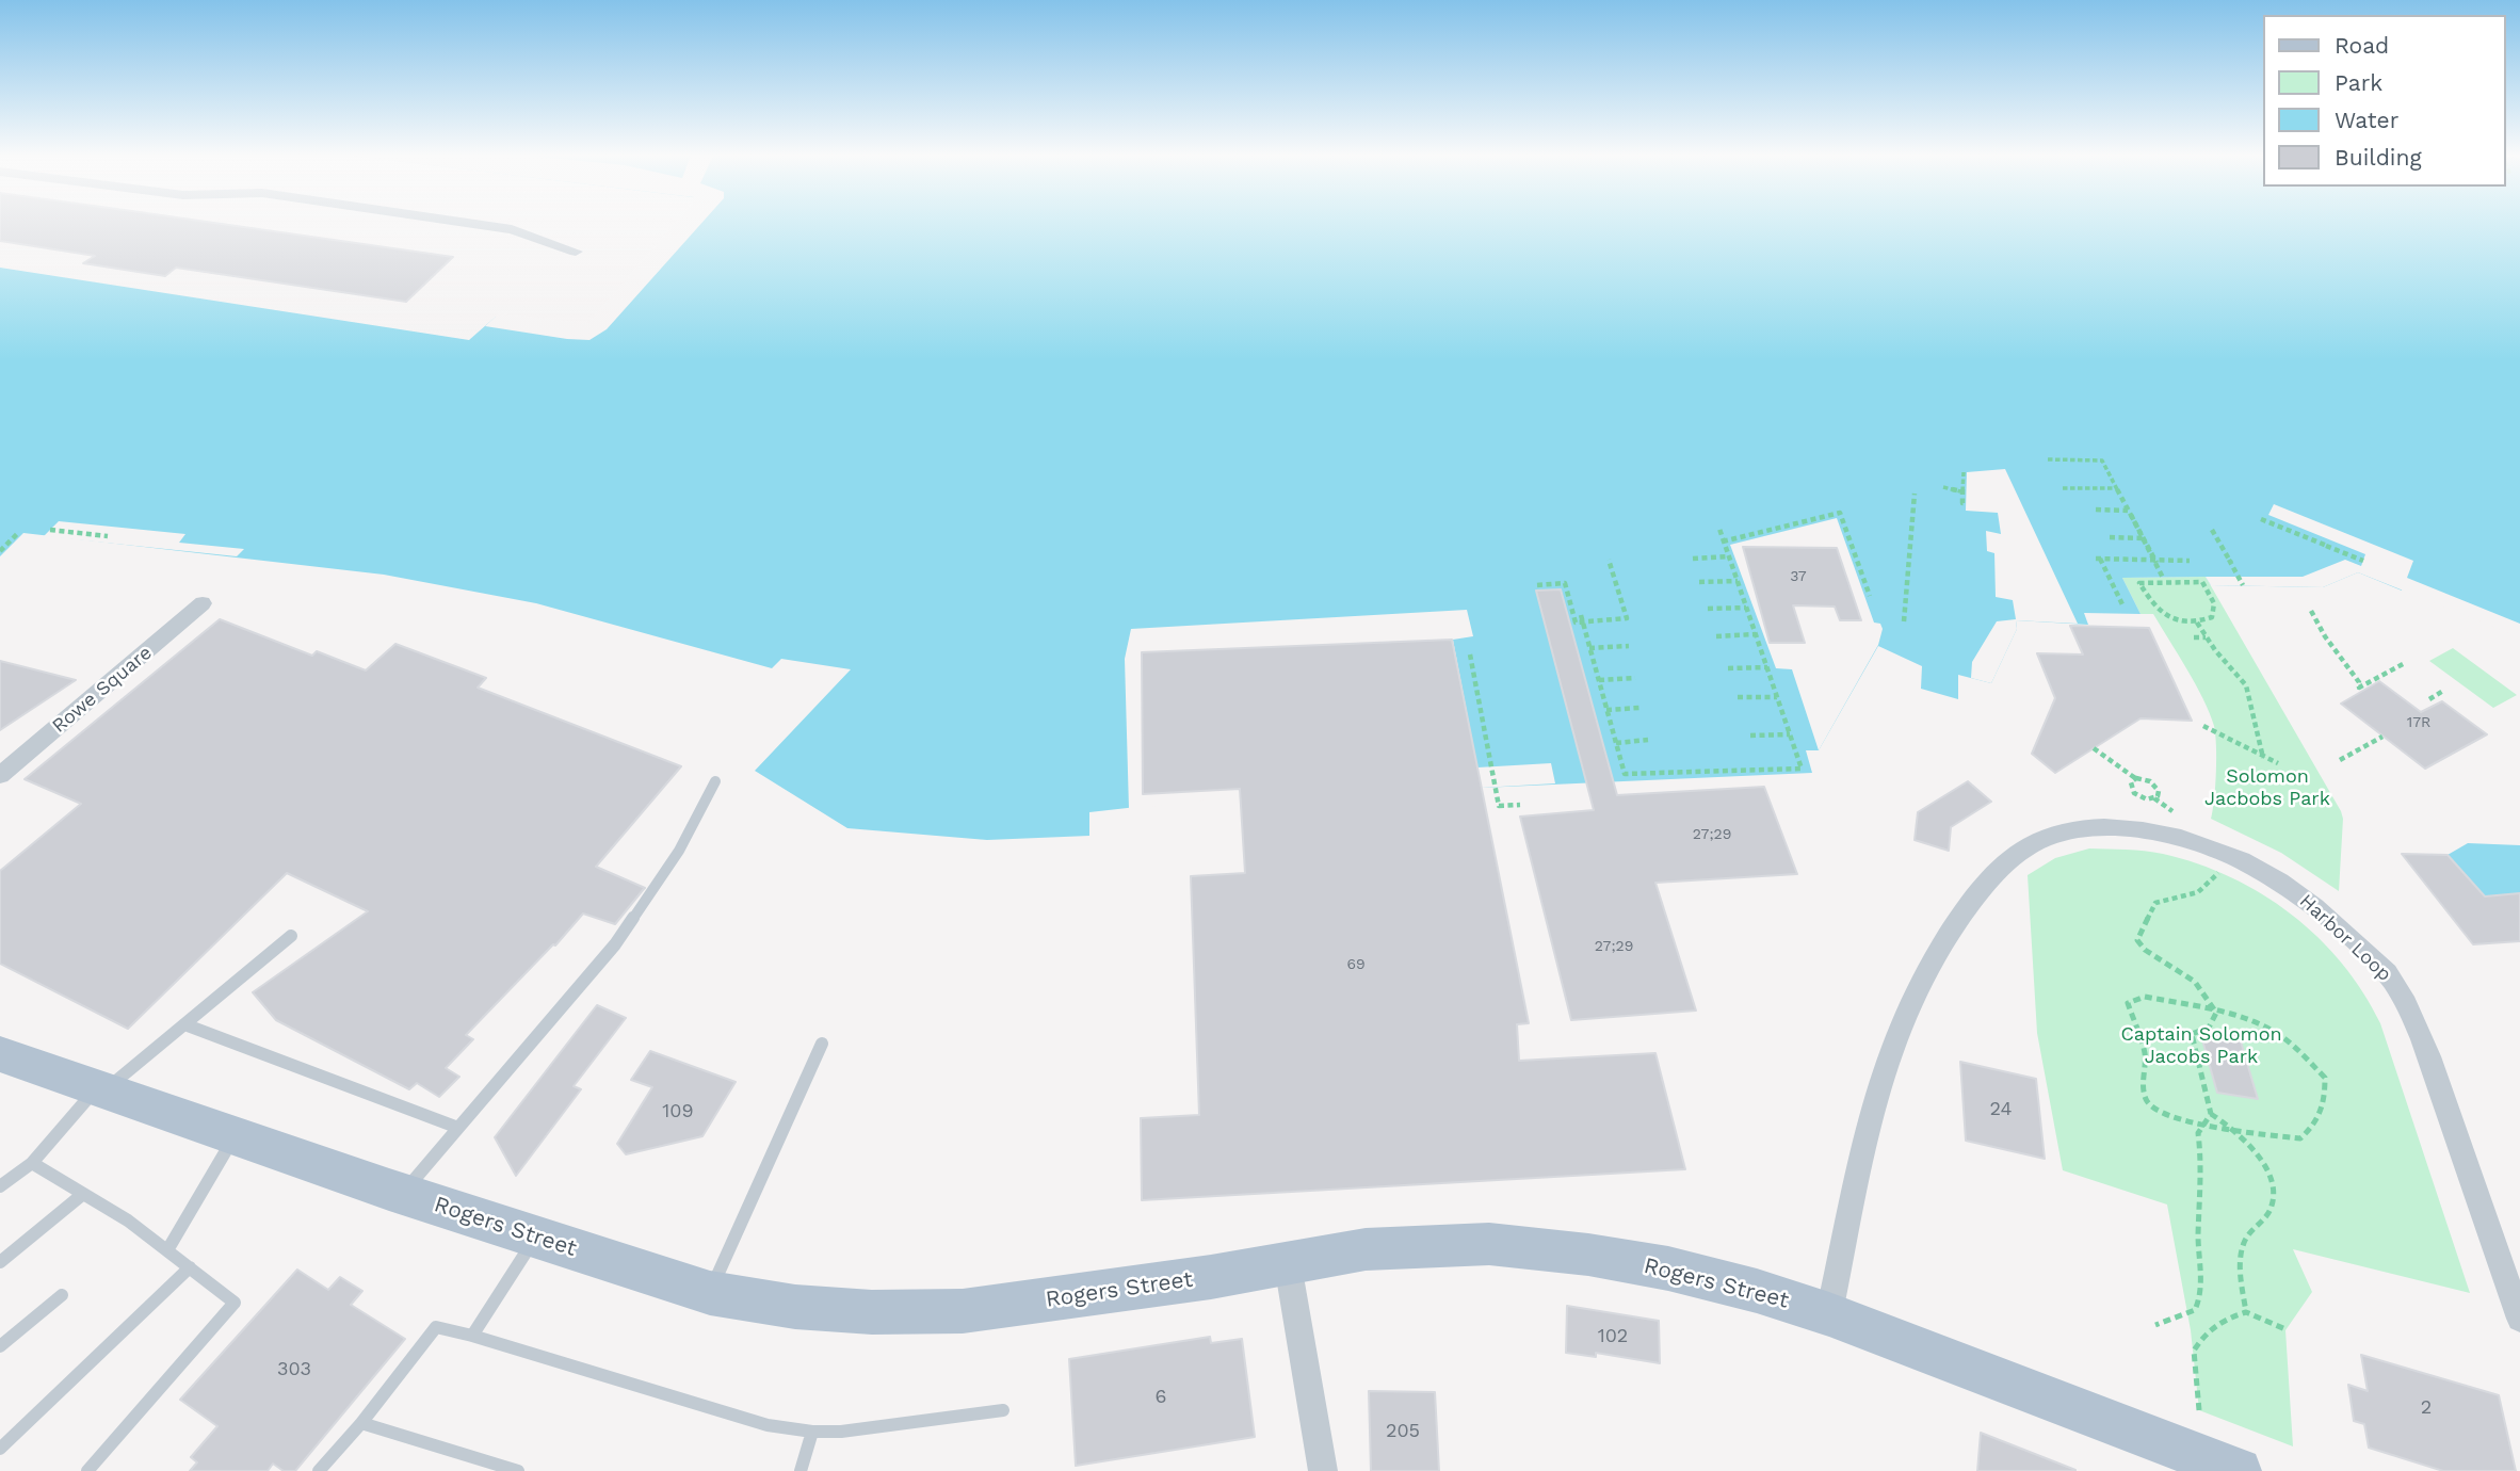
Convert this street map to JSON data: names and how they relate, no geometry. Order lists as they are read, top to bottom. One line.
{"streets":{"main road":["Rogers Street"],"street":["Rowe Square","Harbor Loop"]},"crossings":[["Harbor Loop","Rogers Street"]],"parks":["Solomon Jacbobs Park","Captain Solomon Jacobs Park"],"house_numbers":["37","17R","27;29","27;29","69","24","109","102","303","6","2","205"],"legend":["Road","Park","Water","Building"]}
